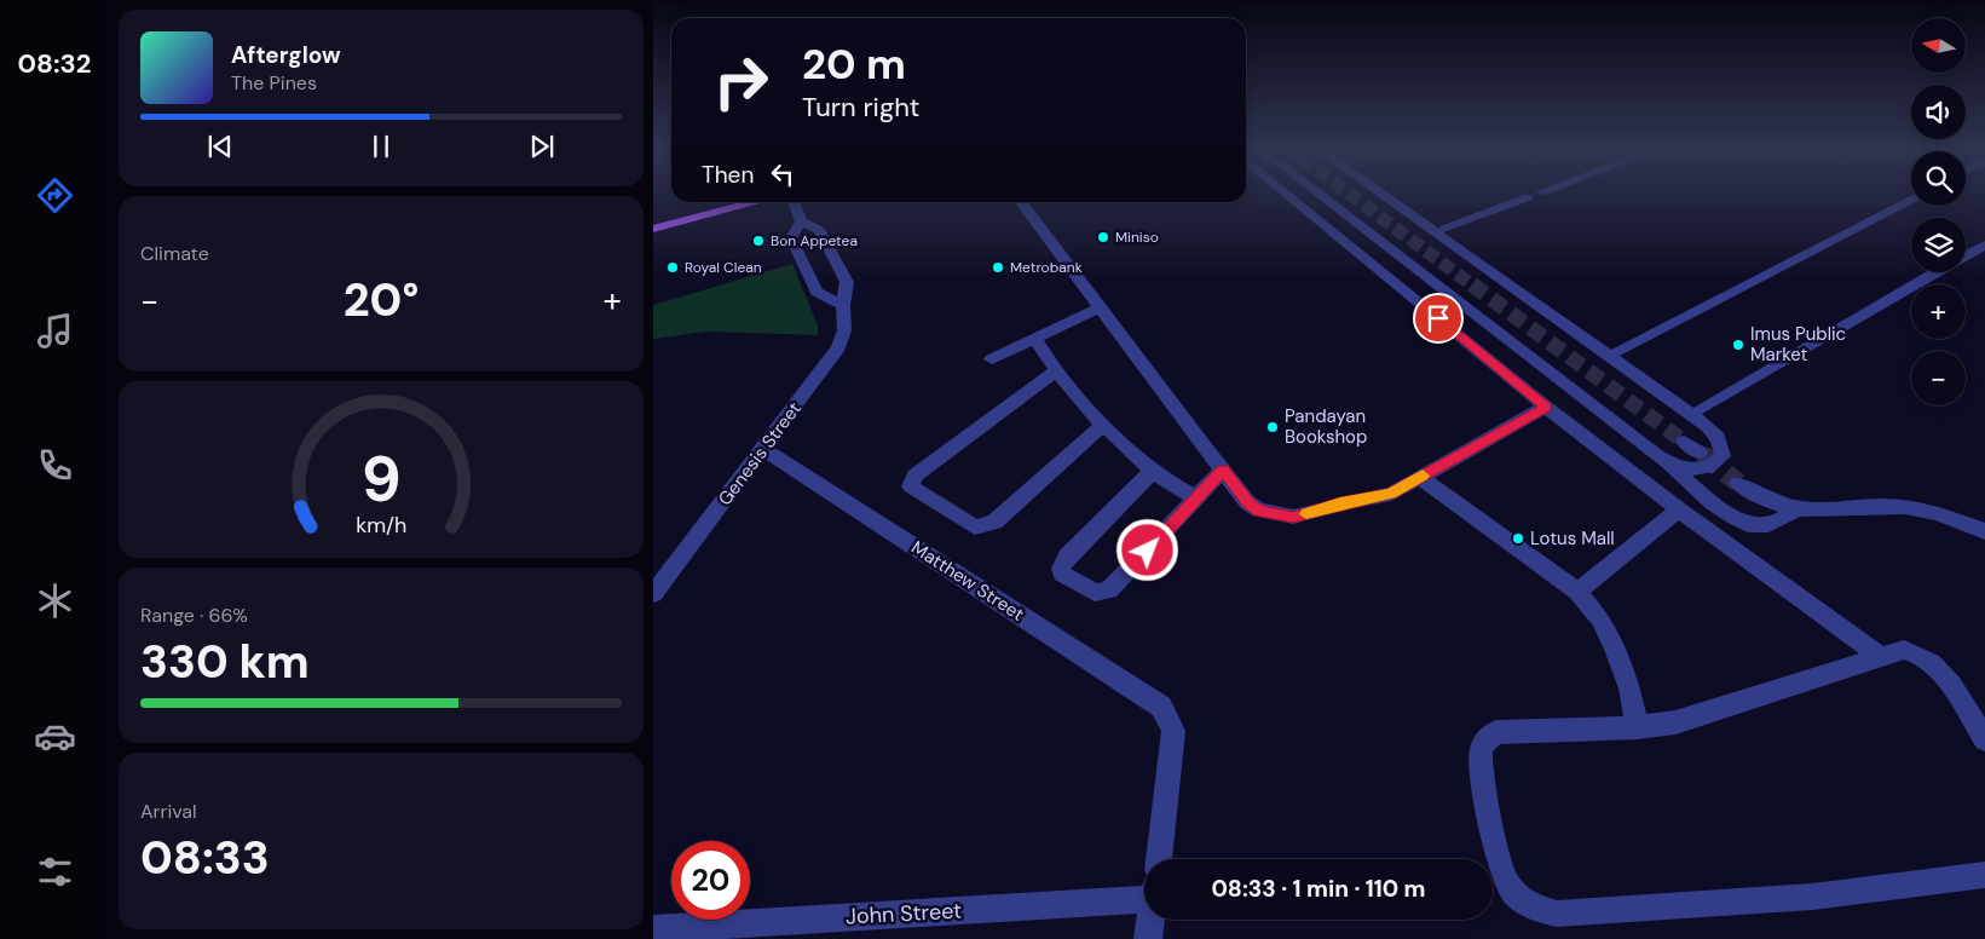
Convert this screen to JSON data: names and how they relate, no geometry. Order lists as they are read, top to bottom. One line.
{"streets":{"street":["Genesis Street","Matthew Street","John Street"]},"crossings":[["Genesis Street","Matthew Street"]],"places":["Miniso","Bon Appetea","Royal Clean","Metrobank","Imus Public Market","Pandayan Bookshop","Lotus Mall"],"north":"left","page":{"tabs":"08:32","map_buttons":["+","−"],"turn":["20 m","Turn right"],"song":["Afterglow","The Pines"],"then":"Then","tile":["Climate",["Range · 66%","330 km"],["Arrival","08:33"]],"heat":["−","20°","+"],"limit":"20","trip":"08:33 · 1 min · 110 m","gauge":["9","km/h"]}}
